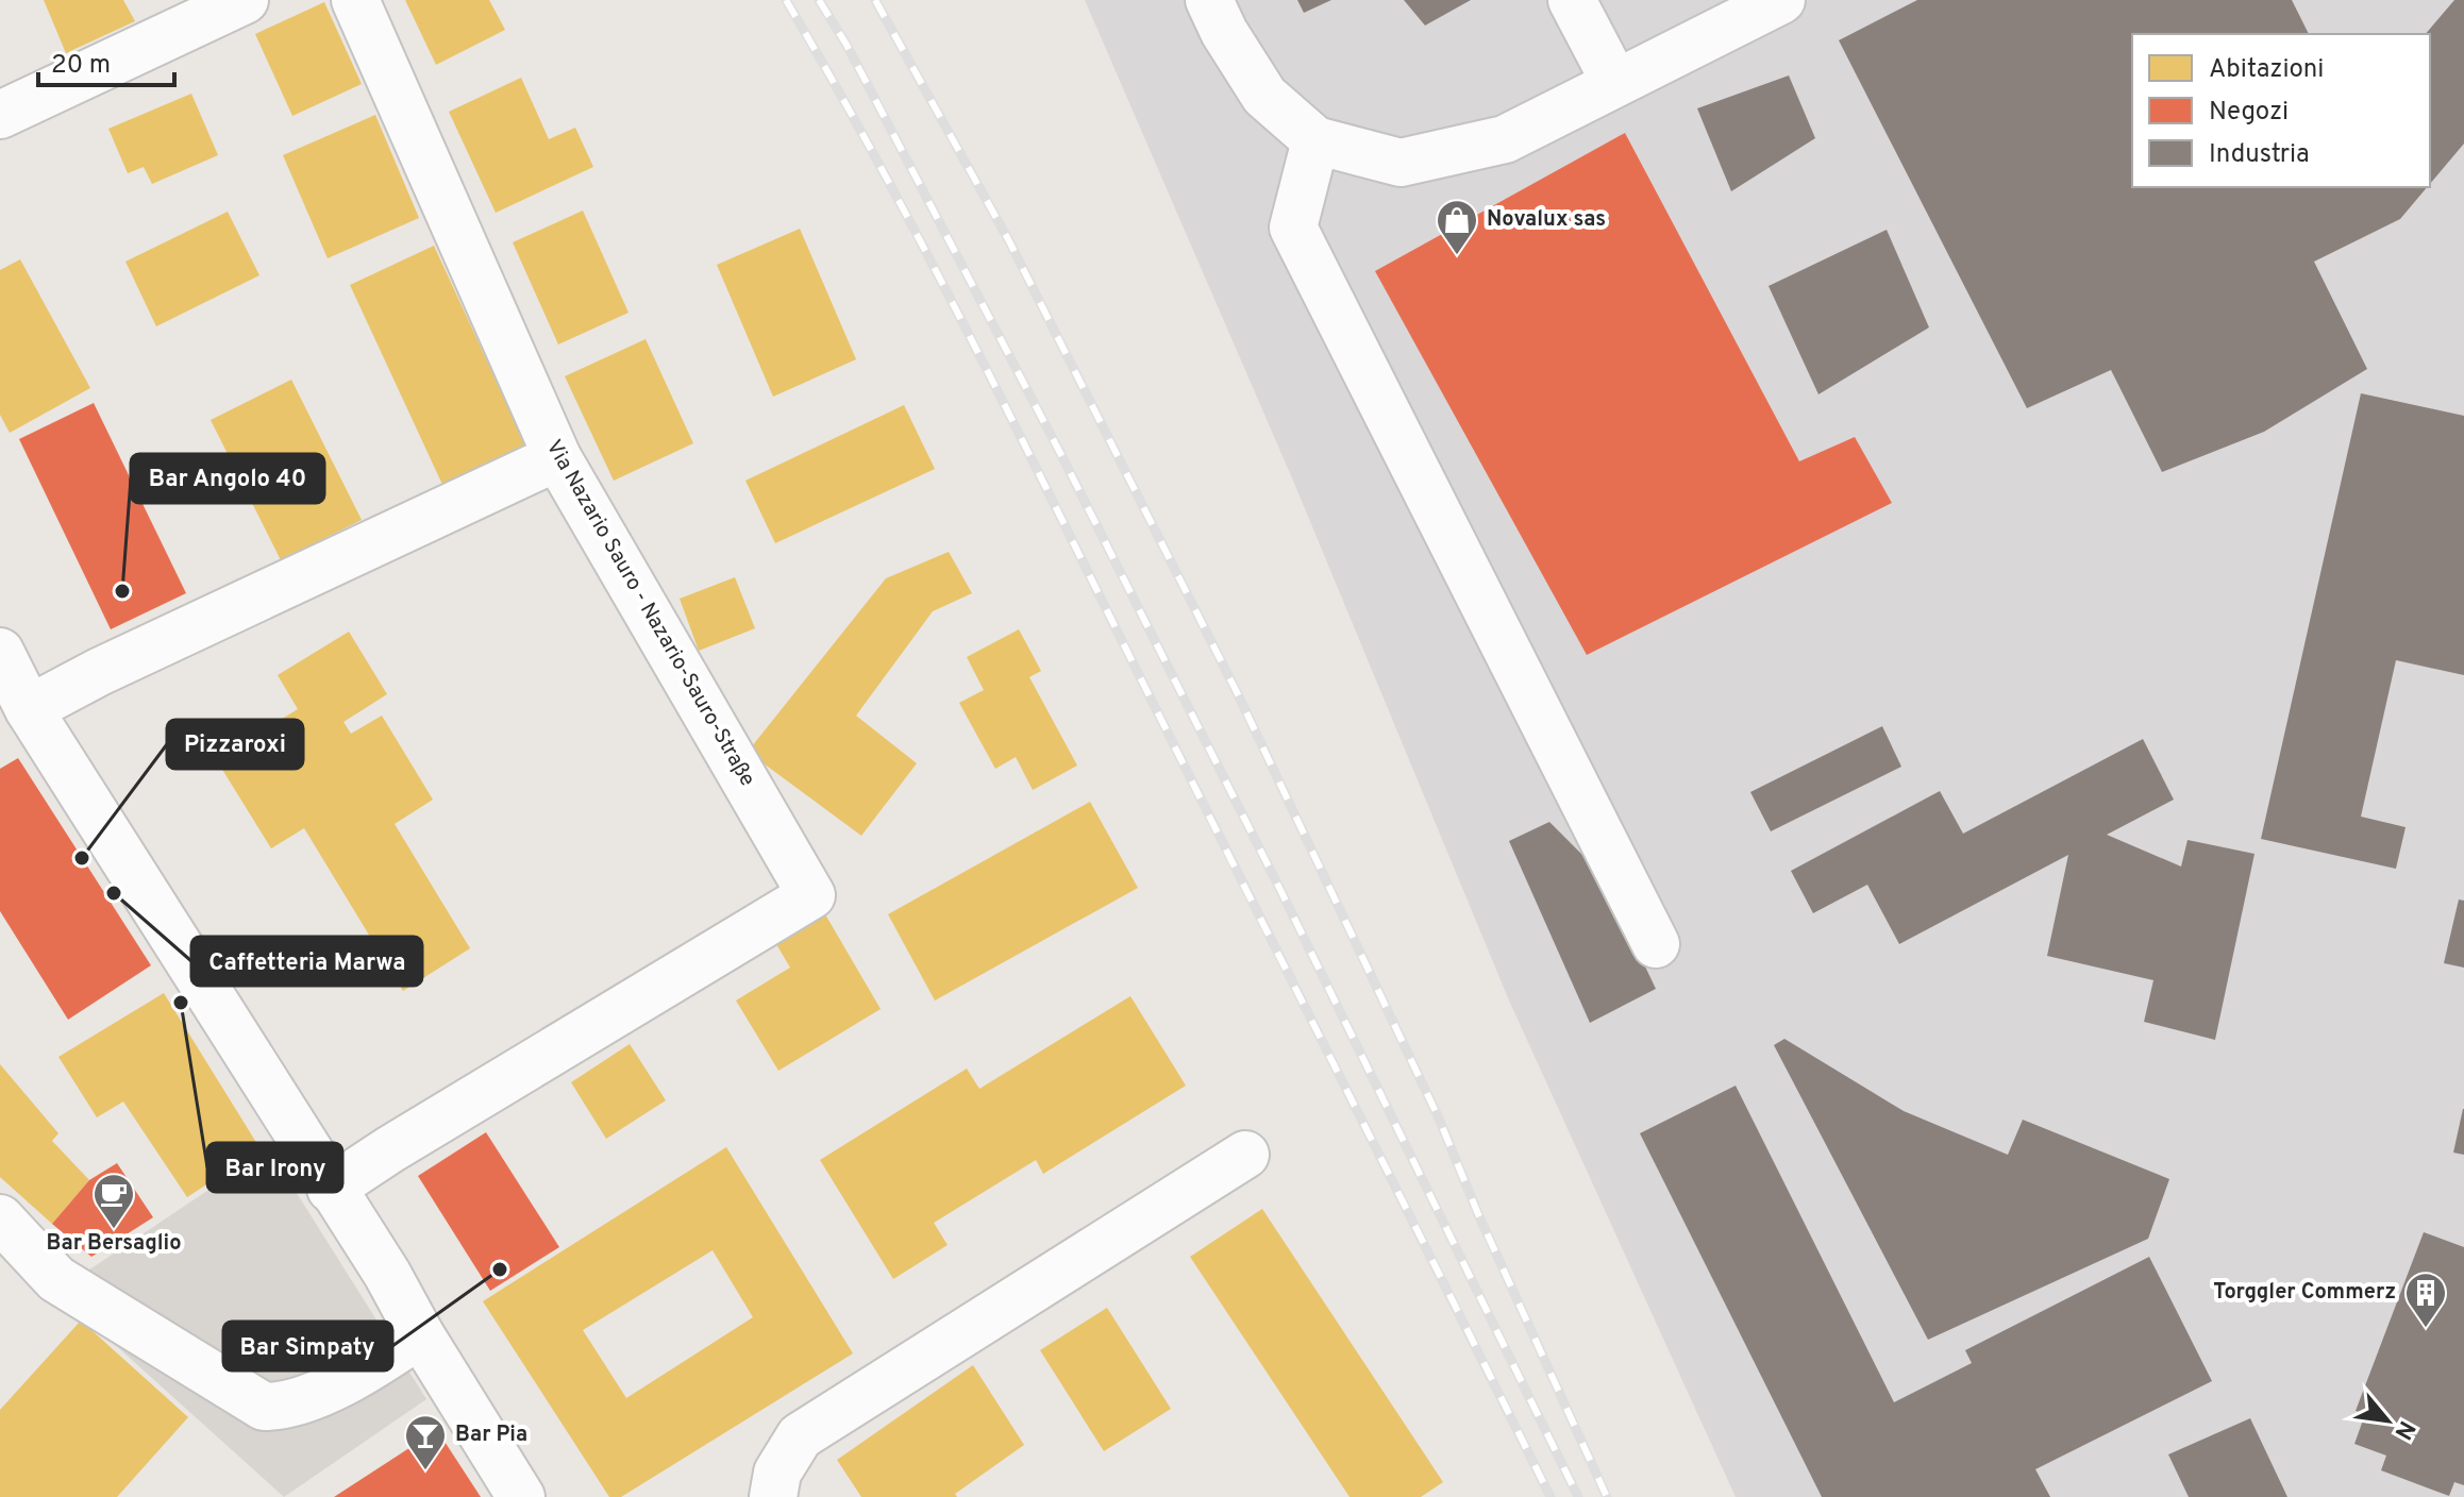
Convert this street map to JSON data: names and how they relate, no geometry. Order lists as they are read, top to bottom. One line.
{"streets":{"street":["Via Nazario Sauro - Nazario-Sauro-Straße"]},"places":{"shop":["Novalux sas"],"other":["Bar Angolo 40","Pizzaroxi","Caffetteria Marwa","Bar Irony","Bar Simpaty"],"cafe":["Bar Bersaglio"],"building":["Torggler Commerz"],"bar":["Bar Pia"]},"legend":["Abitazioni","Negozi","Industria"],"scale_bar":"20 m","north":"bottom right"}
